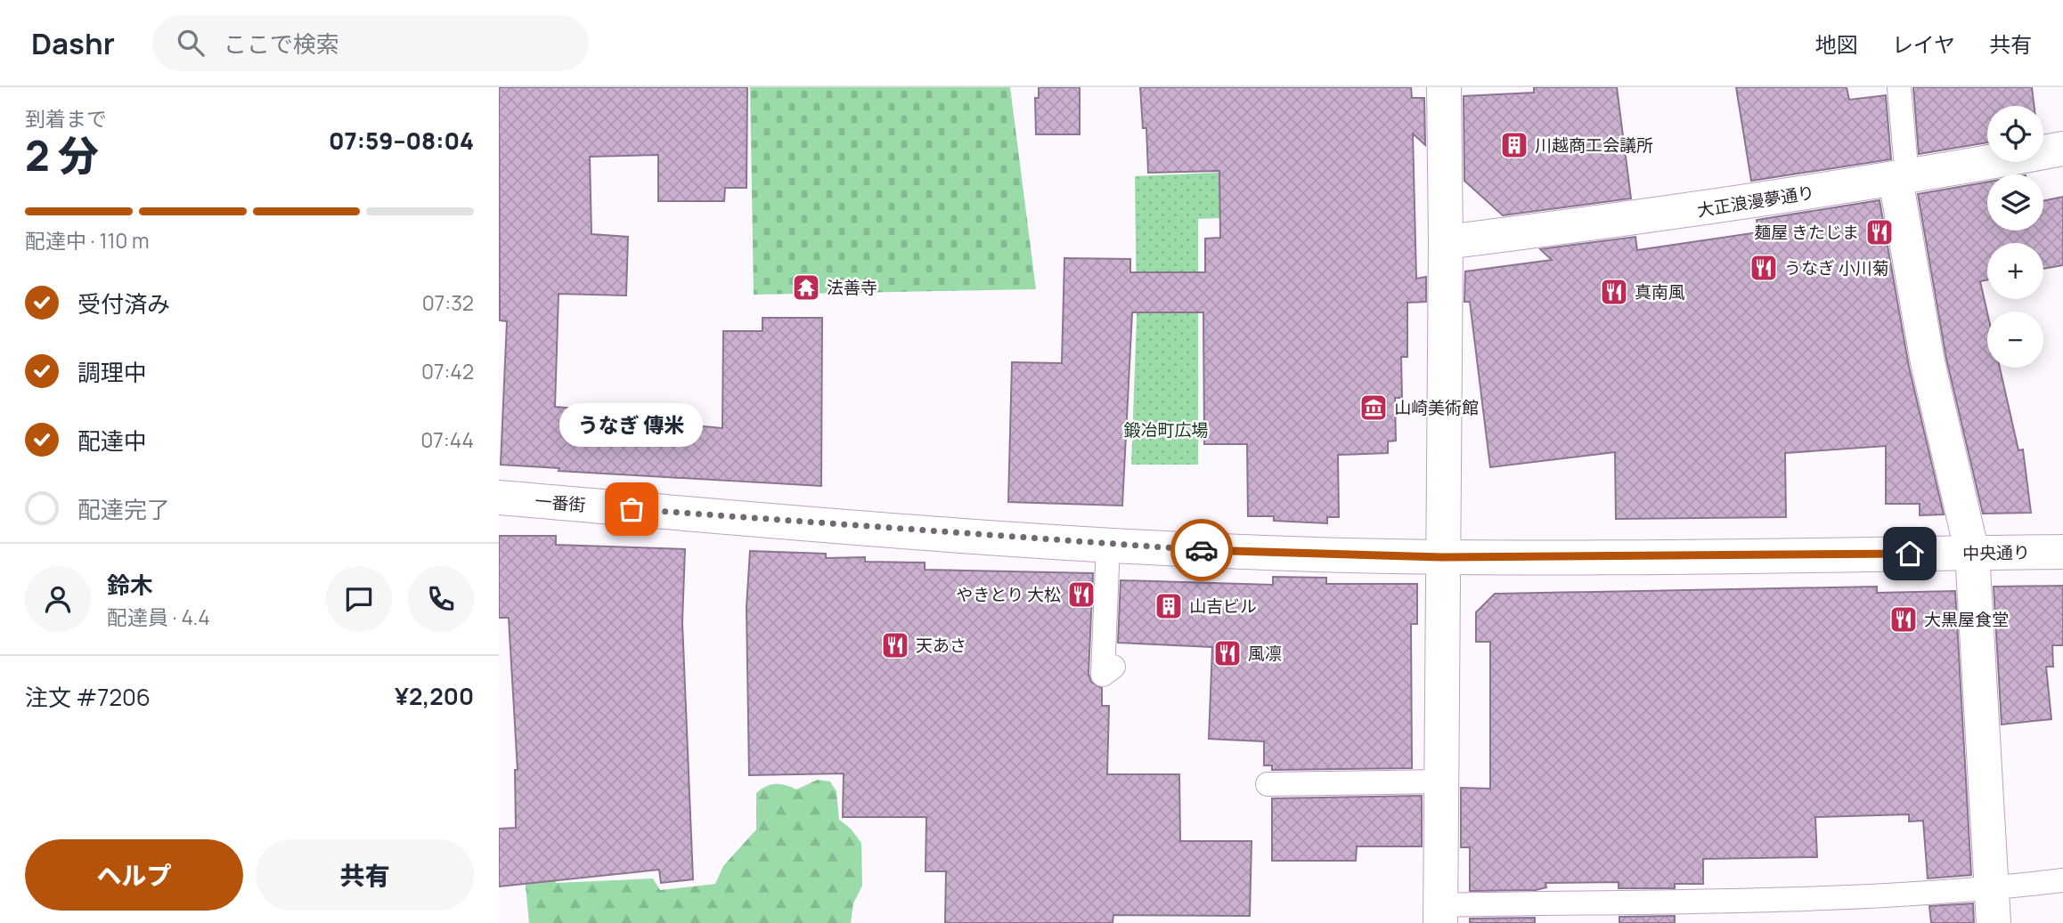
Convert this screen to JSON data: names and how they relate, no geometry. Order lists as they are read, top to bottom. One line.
{"streets":{"street":["大正浪漫夢通り","一番街","中央通り"]},"crossings":[["一番街","中央通り"]],"parks":["鍛冶町広場"],"places":{"building":["川越商工会議所","山吉ビル"],"restaurant":["麺屋 きたじま","うなぎ 小川菊","真南風","やきとり 大松","大黒屋食堂","天あさ","風凛"],"temple":["法善寺"],"museum":["山崎美術館"],"other":["うなぎ 傳米"]},"page":{"header":"Dashr","search":"ここで検索","nav":["地図","レイヤ","共有"],"heading":["2 分","到着まで","07:59–08:04"],"panel":["鈴木","配達員 · 4.4","注文 #7206","¥2,200"],"map_buttons":["+","−"],"bar":"配達中 · 110 m","list":[["受付済み","07:32"],["調理中","07:42"],["配達中","07:44"],"配達完了"],"bubble":"うなぎ 傳米","buttons":["ヘルプ","共有"]}}
